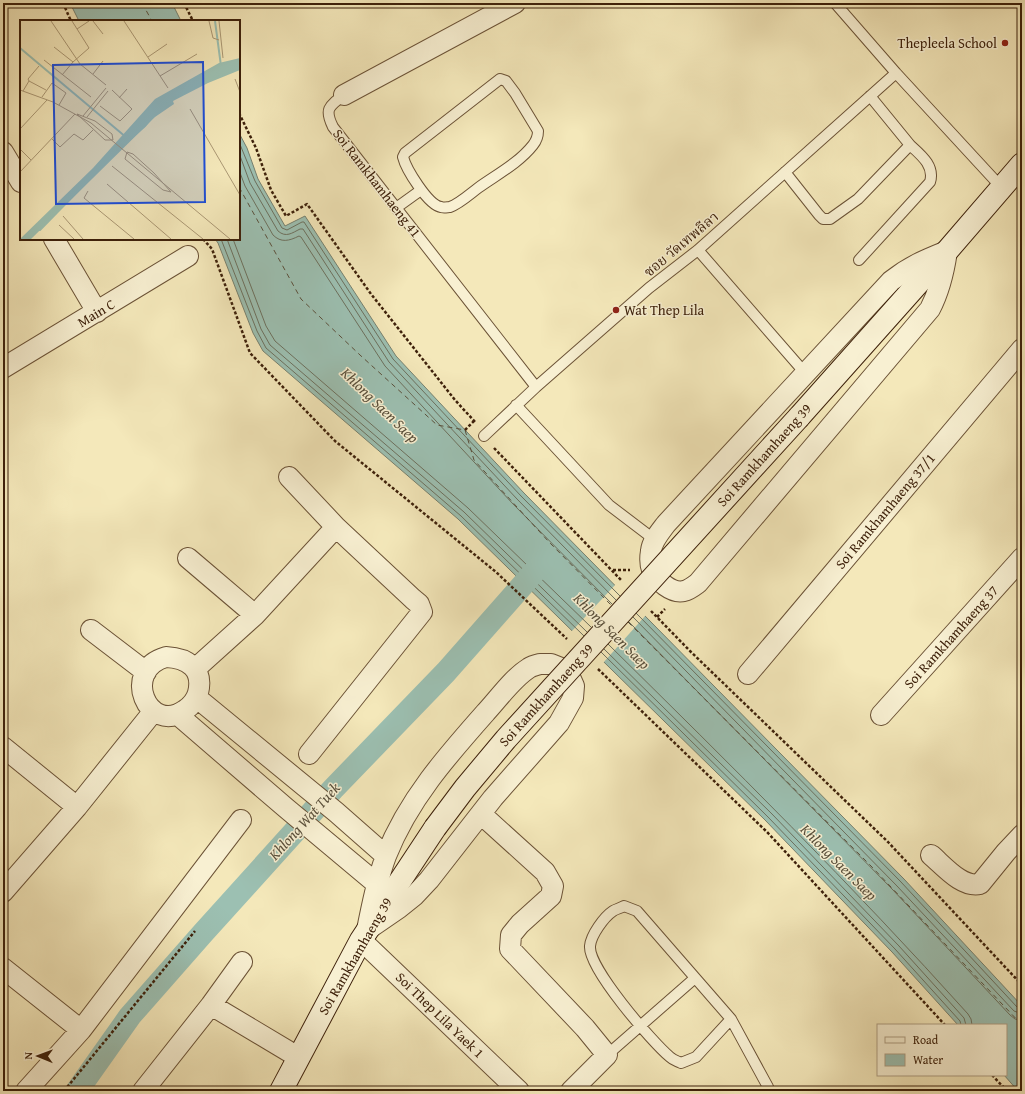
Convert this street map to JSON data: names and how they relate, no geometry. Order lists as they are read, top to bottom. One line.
{"streets":{"main road":["Soi Ramkhamhaeng 39"],"street":["Soi Ramkhamhaeng 41","Main C","Soi Ramkhamhaeng 37/1","Soi Ramkhamhaeng 37","Soi Thep Lila Yaek 1"],"lane":["ซอย วัดเทพลีลา"]},"crossings":[["Soi Ramkhamhaeng 41","ซอย วัดเทพลีลา"],["Soi Ramkhamhaeng 39","Soi Thep Lila Yaek 1"]],"water":["Khlong Saen Saep","Khlong Wat Tuek"],"places":["Thepleela School","Wat Thep Lila"],"legend":["Road","Water"],"north":"left"}
